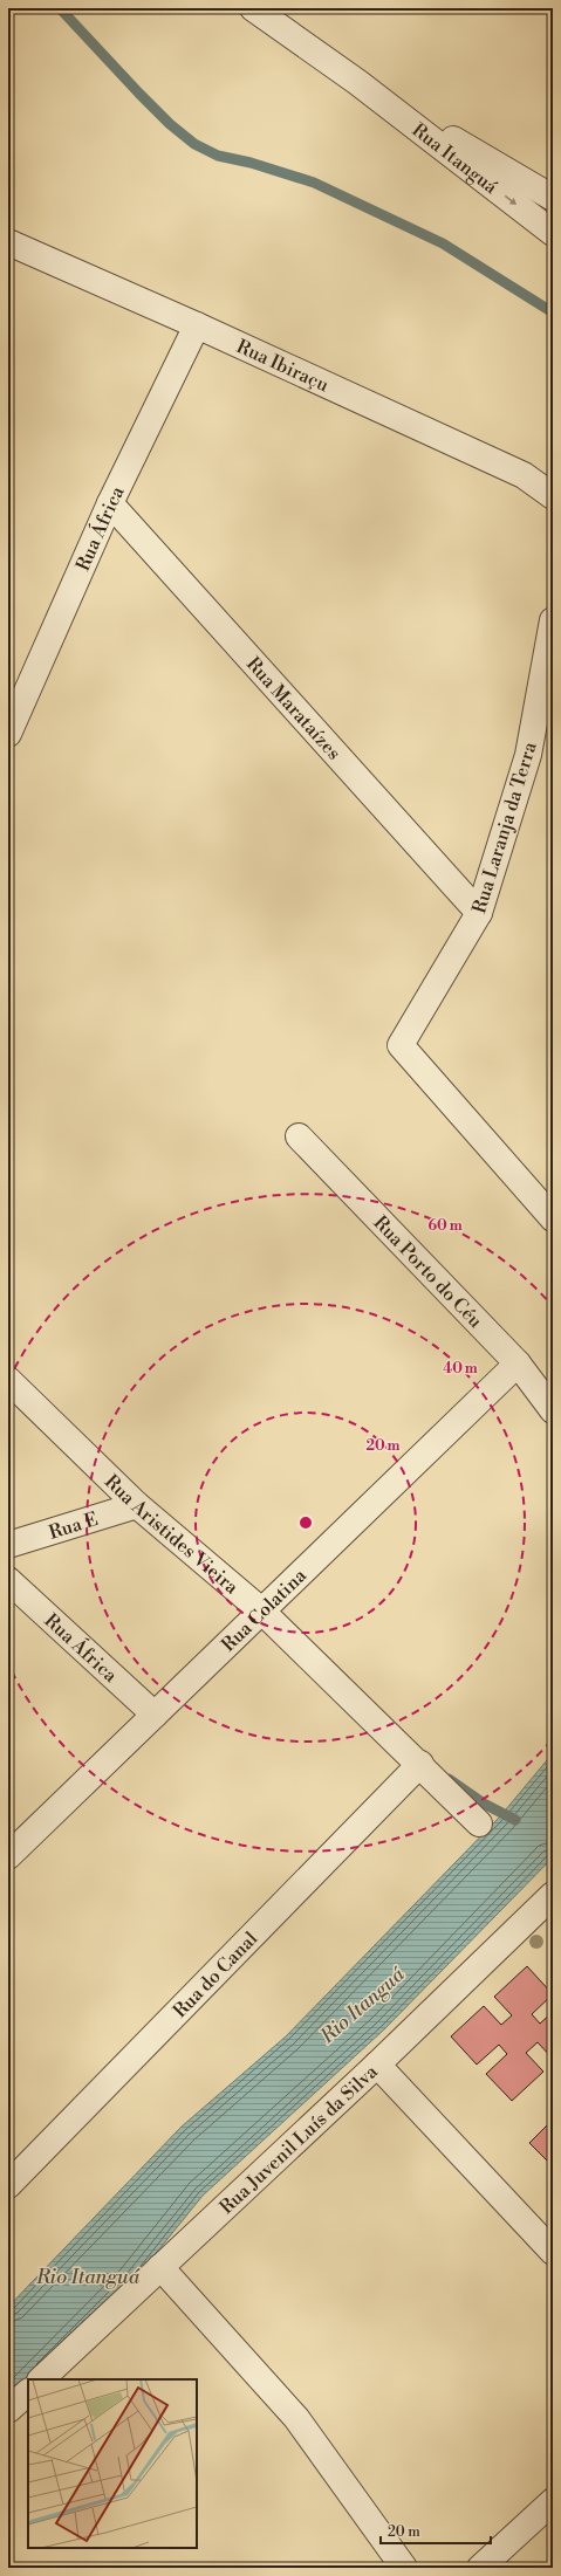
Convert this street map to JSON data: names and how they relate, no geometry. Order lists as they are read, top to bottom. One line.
{"streets":{"street":["Rua Itanguá","Rua Ibiraçu","Rua África","Rua Marataízes","Rua Laranja da Terra","Rua Porto do Céu","Rua E","Rua Aristides Vieira","Rua Colatina","Rua do Canal","Rua Juvenil Luís da Silva"]},"crossings":[["Rua Ibiraçu","Rua África"],["Rua África","Rua Marataízes"],["Rua África","Rua Colatina"],["Rua Marataízes","Rua Laranja da Terra"],["Rua Porto do Céu","Rua Colatina"],["Rua E","Rua Aristides Vieira"],["Rua Aristides Vieira","Rua Colatina"],["Rua Aristides Vieira","Rua do Canal"]],"water":["Rio Itanguá"],"scale_bar":"20 m","rings":["60 m","40 m","20 m"]}
